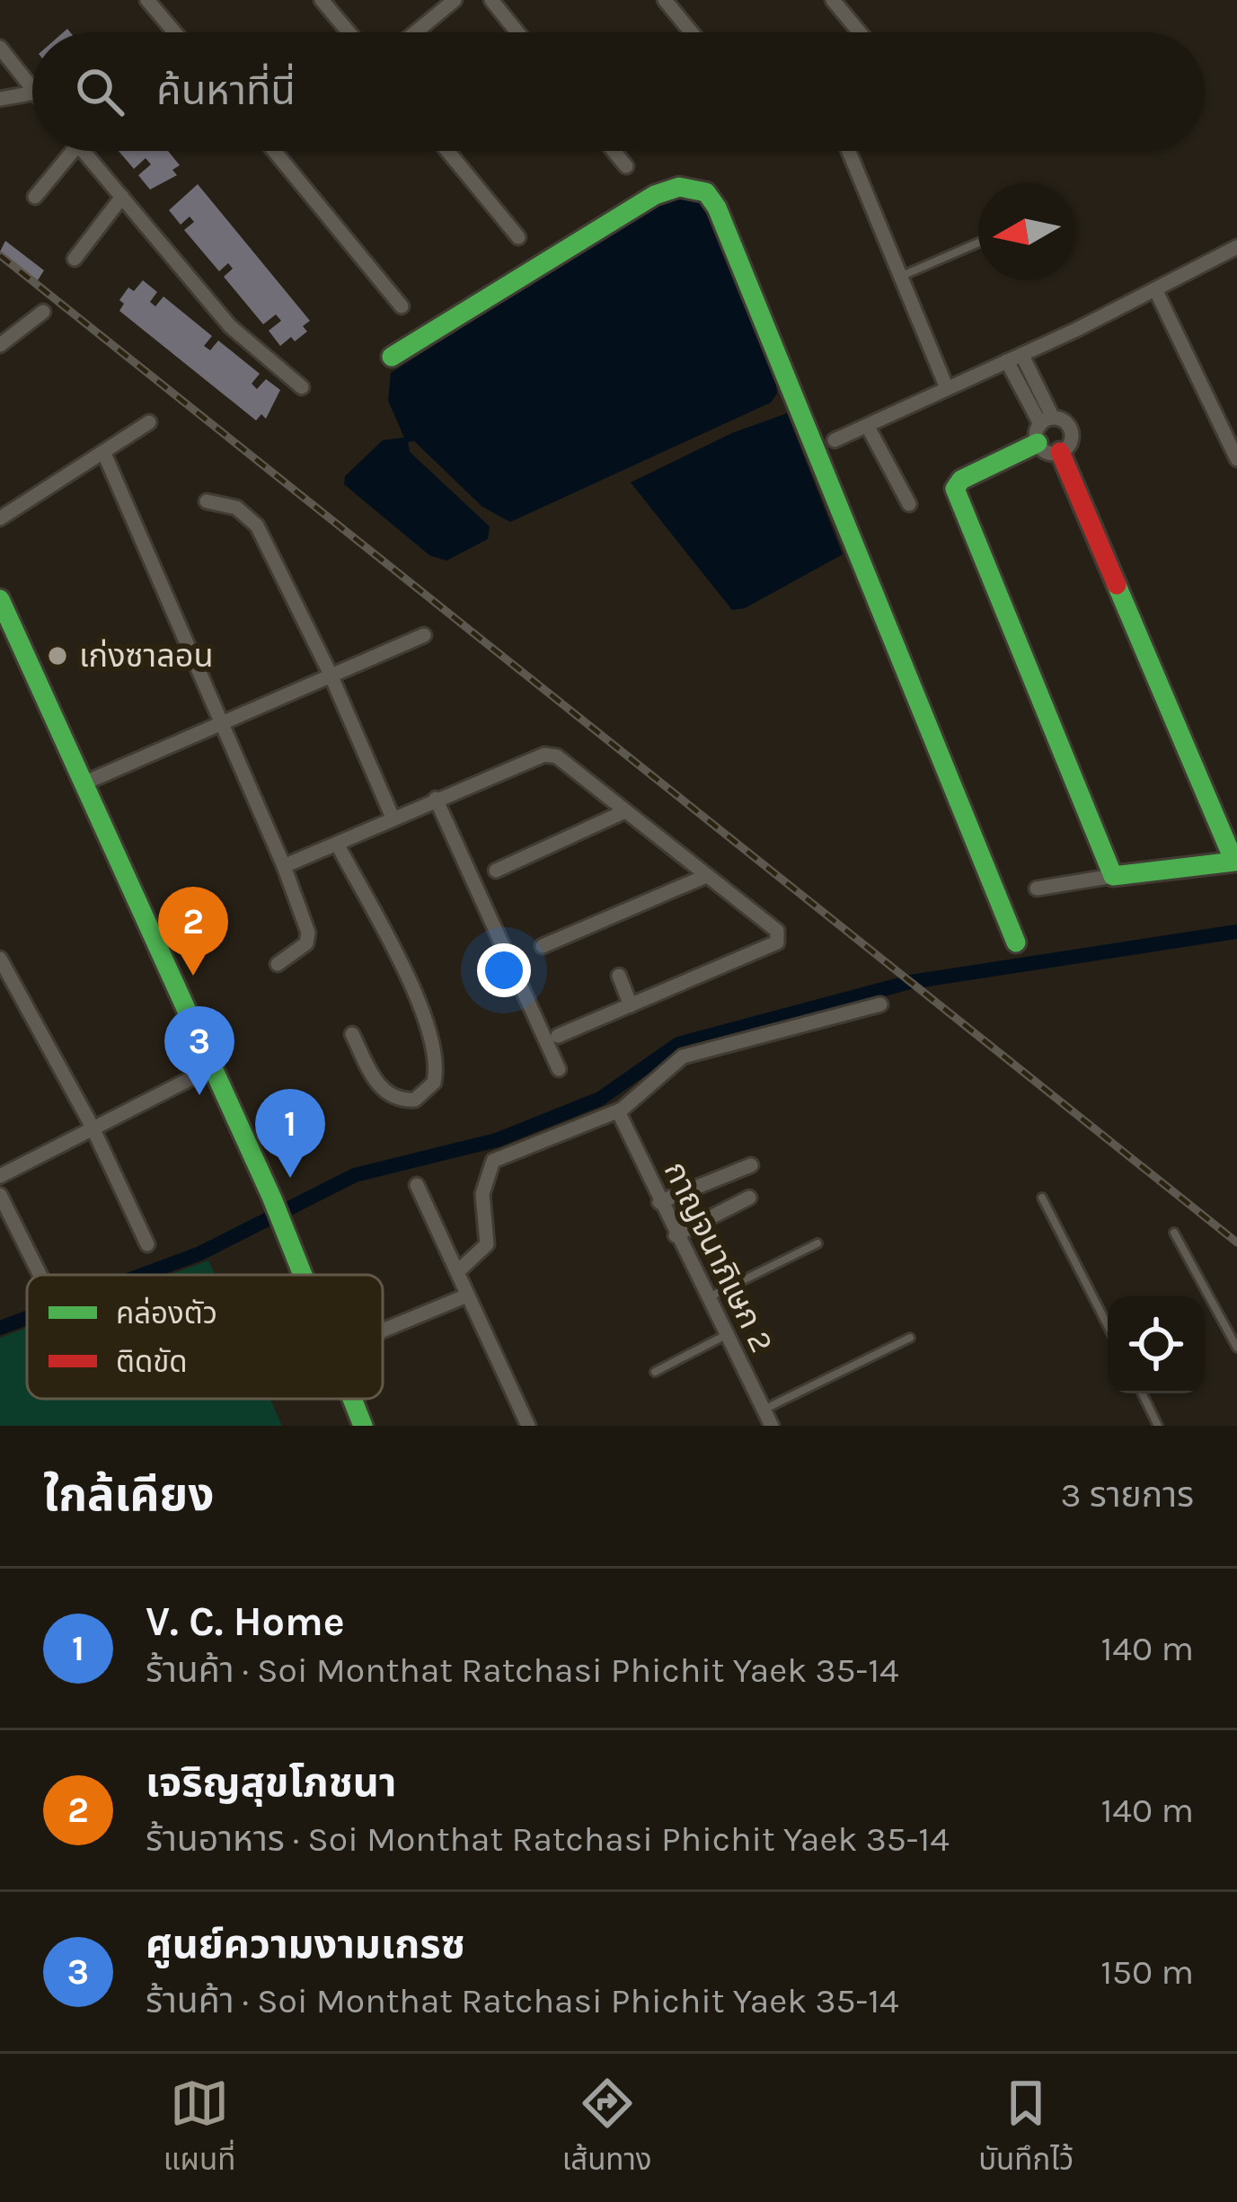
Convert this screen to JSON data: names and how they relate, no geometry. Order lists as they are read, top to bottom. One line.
{"streets":{"street":["กาญจนาภิเษก 2"]},"places":["เก่งซาลอน"],"legend":["คล่องตัว","ติดขัด"],"north":"left","page":{"search":"ค้นหาที่นี่","pins":["2","3","1"],"heading":["ใกล้เคียง","3 รายการ"],"list":[{"mark":"1","name":"V. C. Home","note":"ร้านค้า · Soi Monthat Ratchasi Phichit Yaek 35-14","value":"140 m"},{"mark":"2","name":"เจริญสุขโภชนา","note":"ร้านอาหาร · Soi Monthat Ratchasi Phichit Yaek 35-14","value":"140 m"},{"mark":"3","name":"ศูนย์ความงามเกรซ","note":"ร้านค้า · Soi Monthat Ratchasi Phichit Yaek 35-14","value":"150 m"}],"nav":["แผนที่","เส้นทาง","บันทึกไว้"]}}
